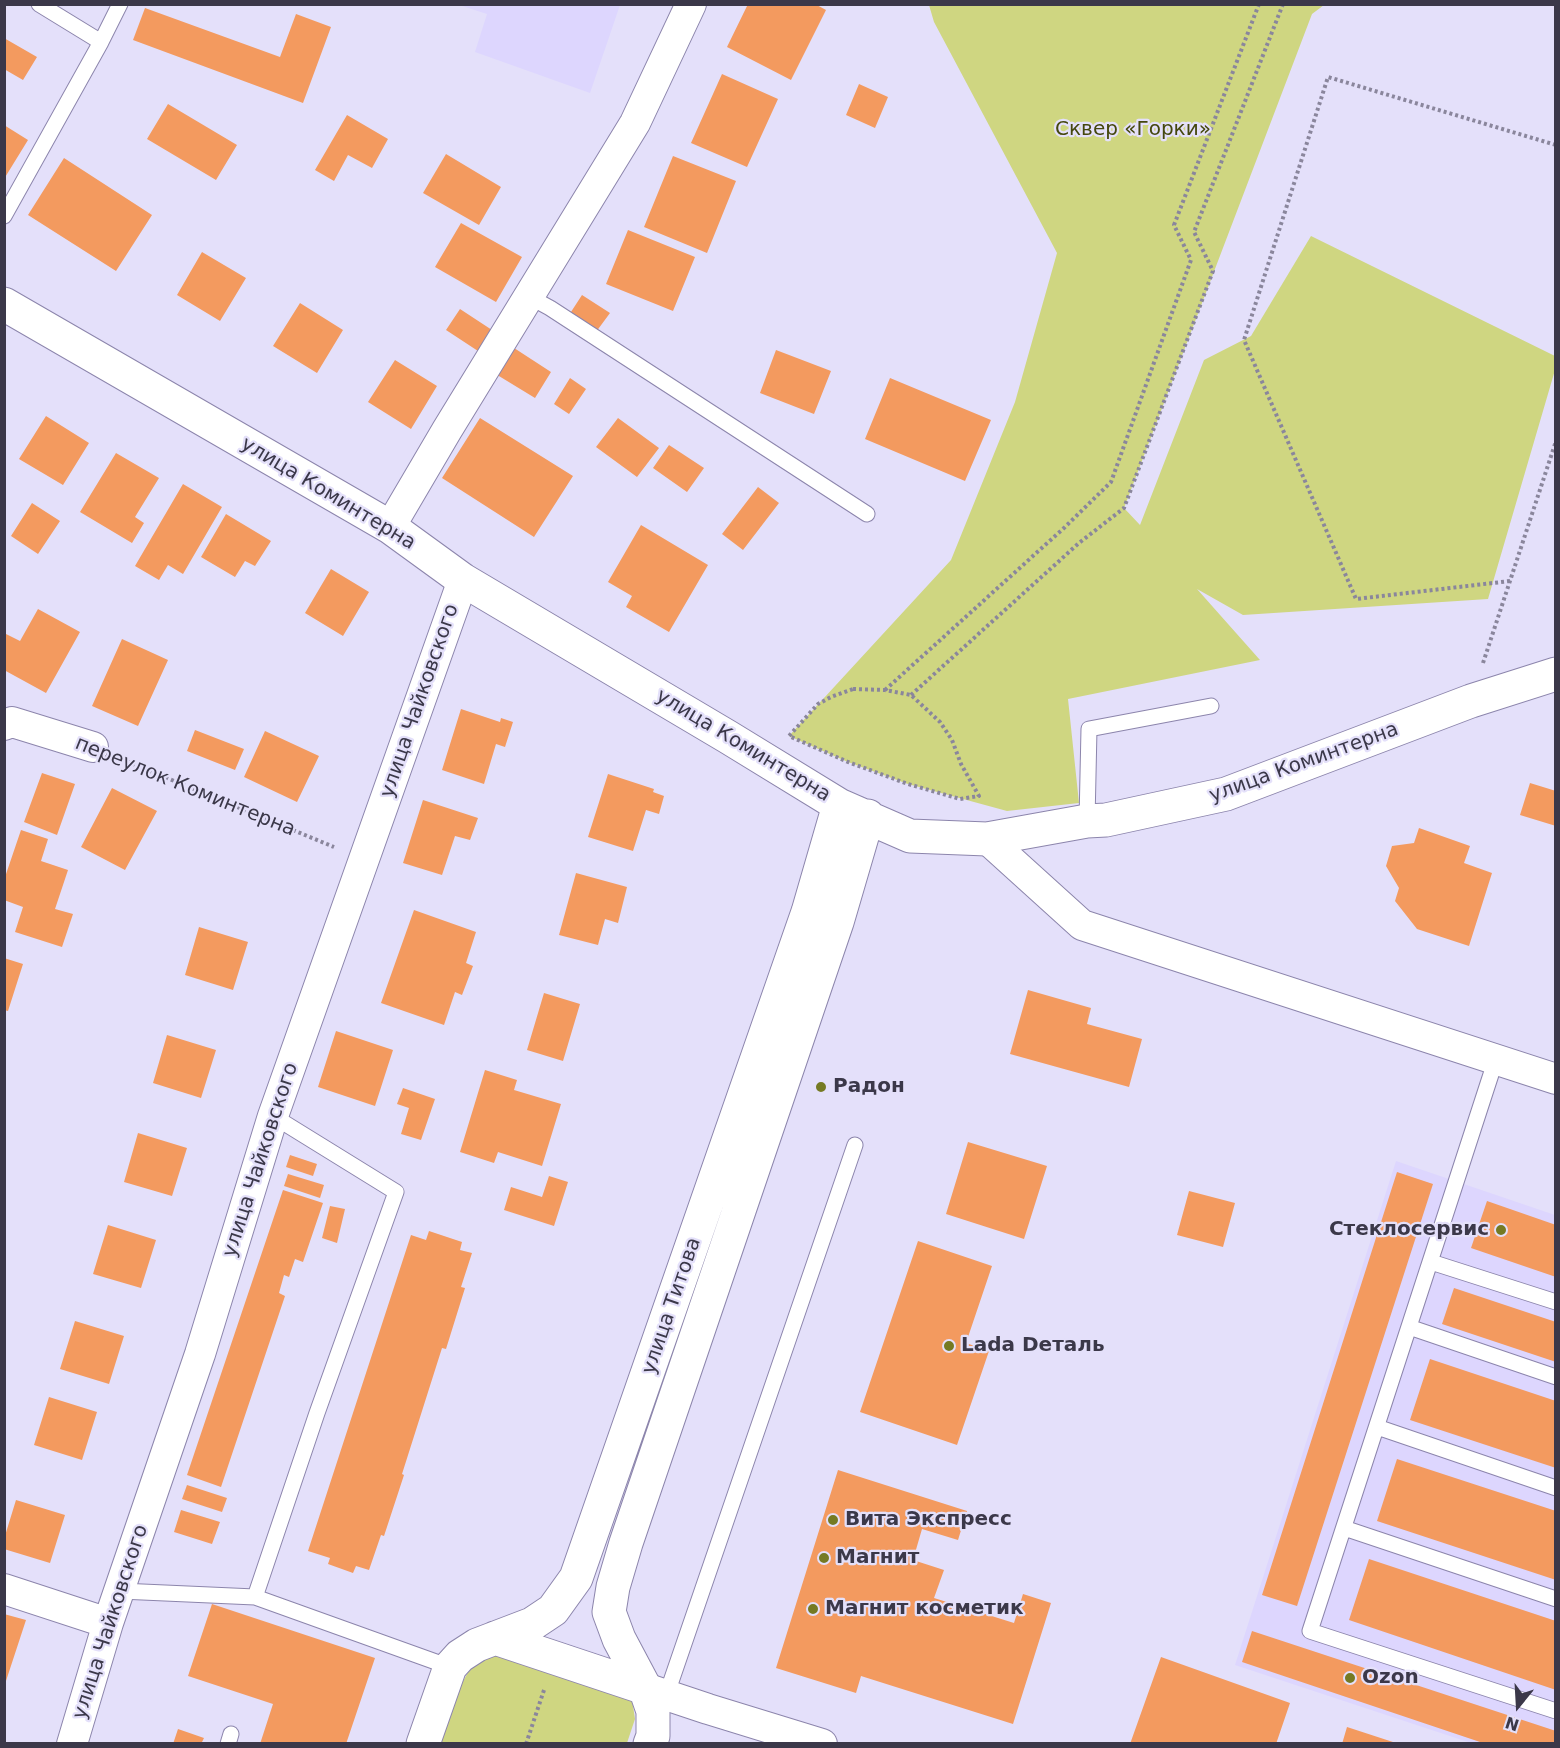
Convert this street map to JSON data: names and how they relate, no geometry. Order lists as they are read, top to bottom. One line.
{"streets":{"street":["улица Коминтерна","улица Чайковского","переулок Коминтерна","улица Титова"]},"crossings":[["улица Коминтерна","улица Чайковского"],["улица Коминтерна","улица Титова"],["улица Чайковского","переулок Коминтерна"]],"parks":["Сквер «Горки»"],"places":["Радон","Стеклосервис","Lada Dеталь","Вита Экспресс","Магнит","Магнит косметик","Ozon"],"north":"bottom"}
